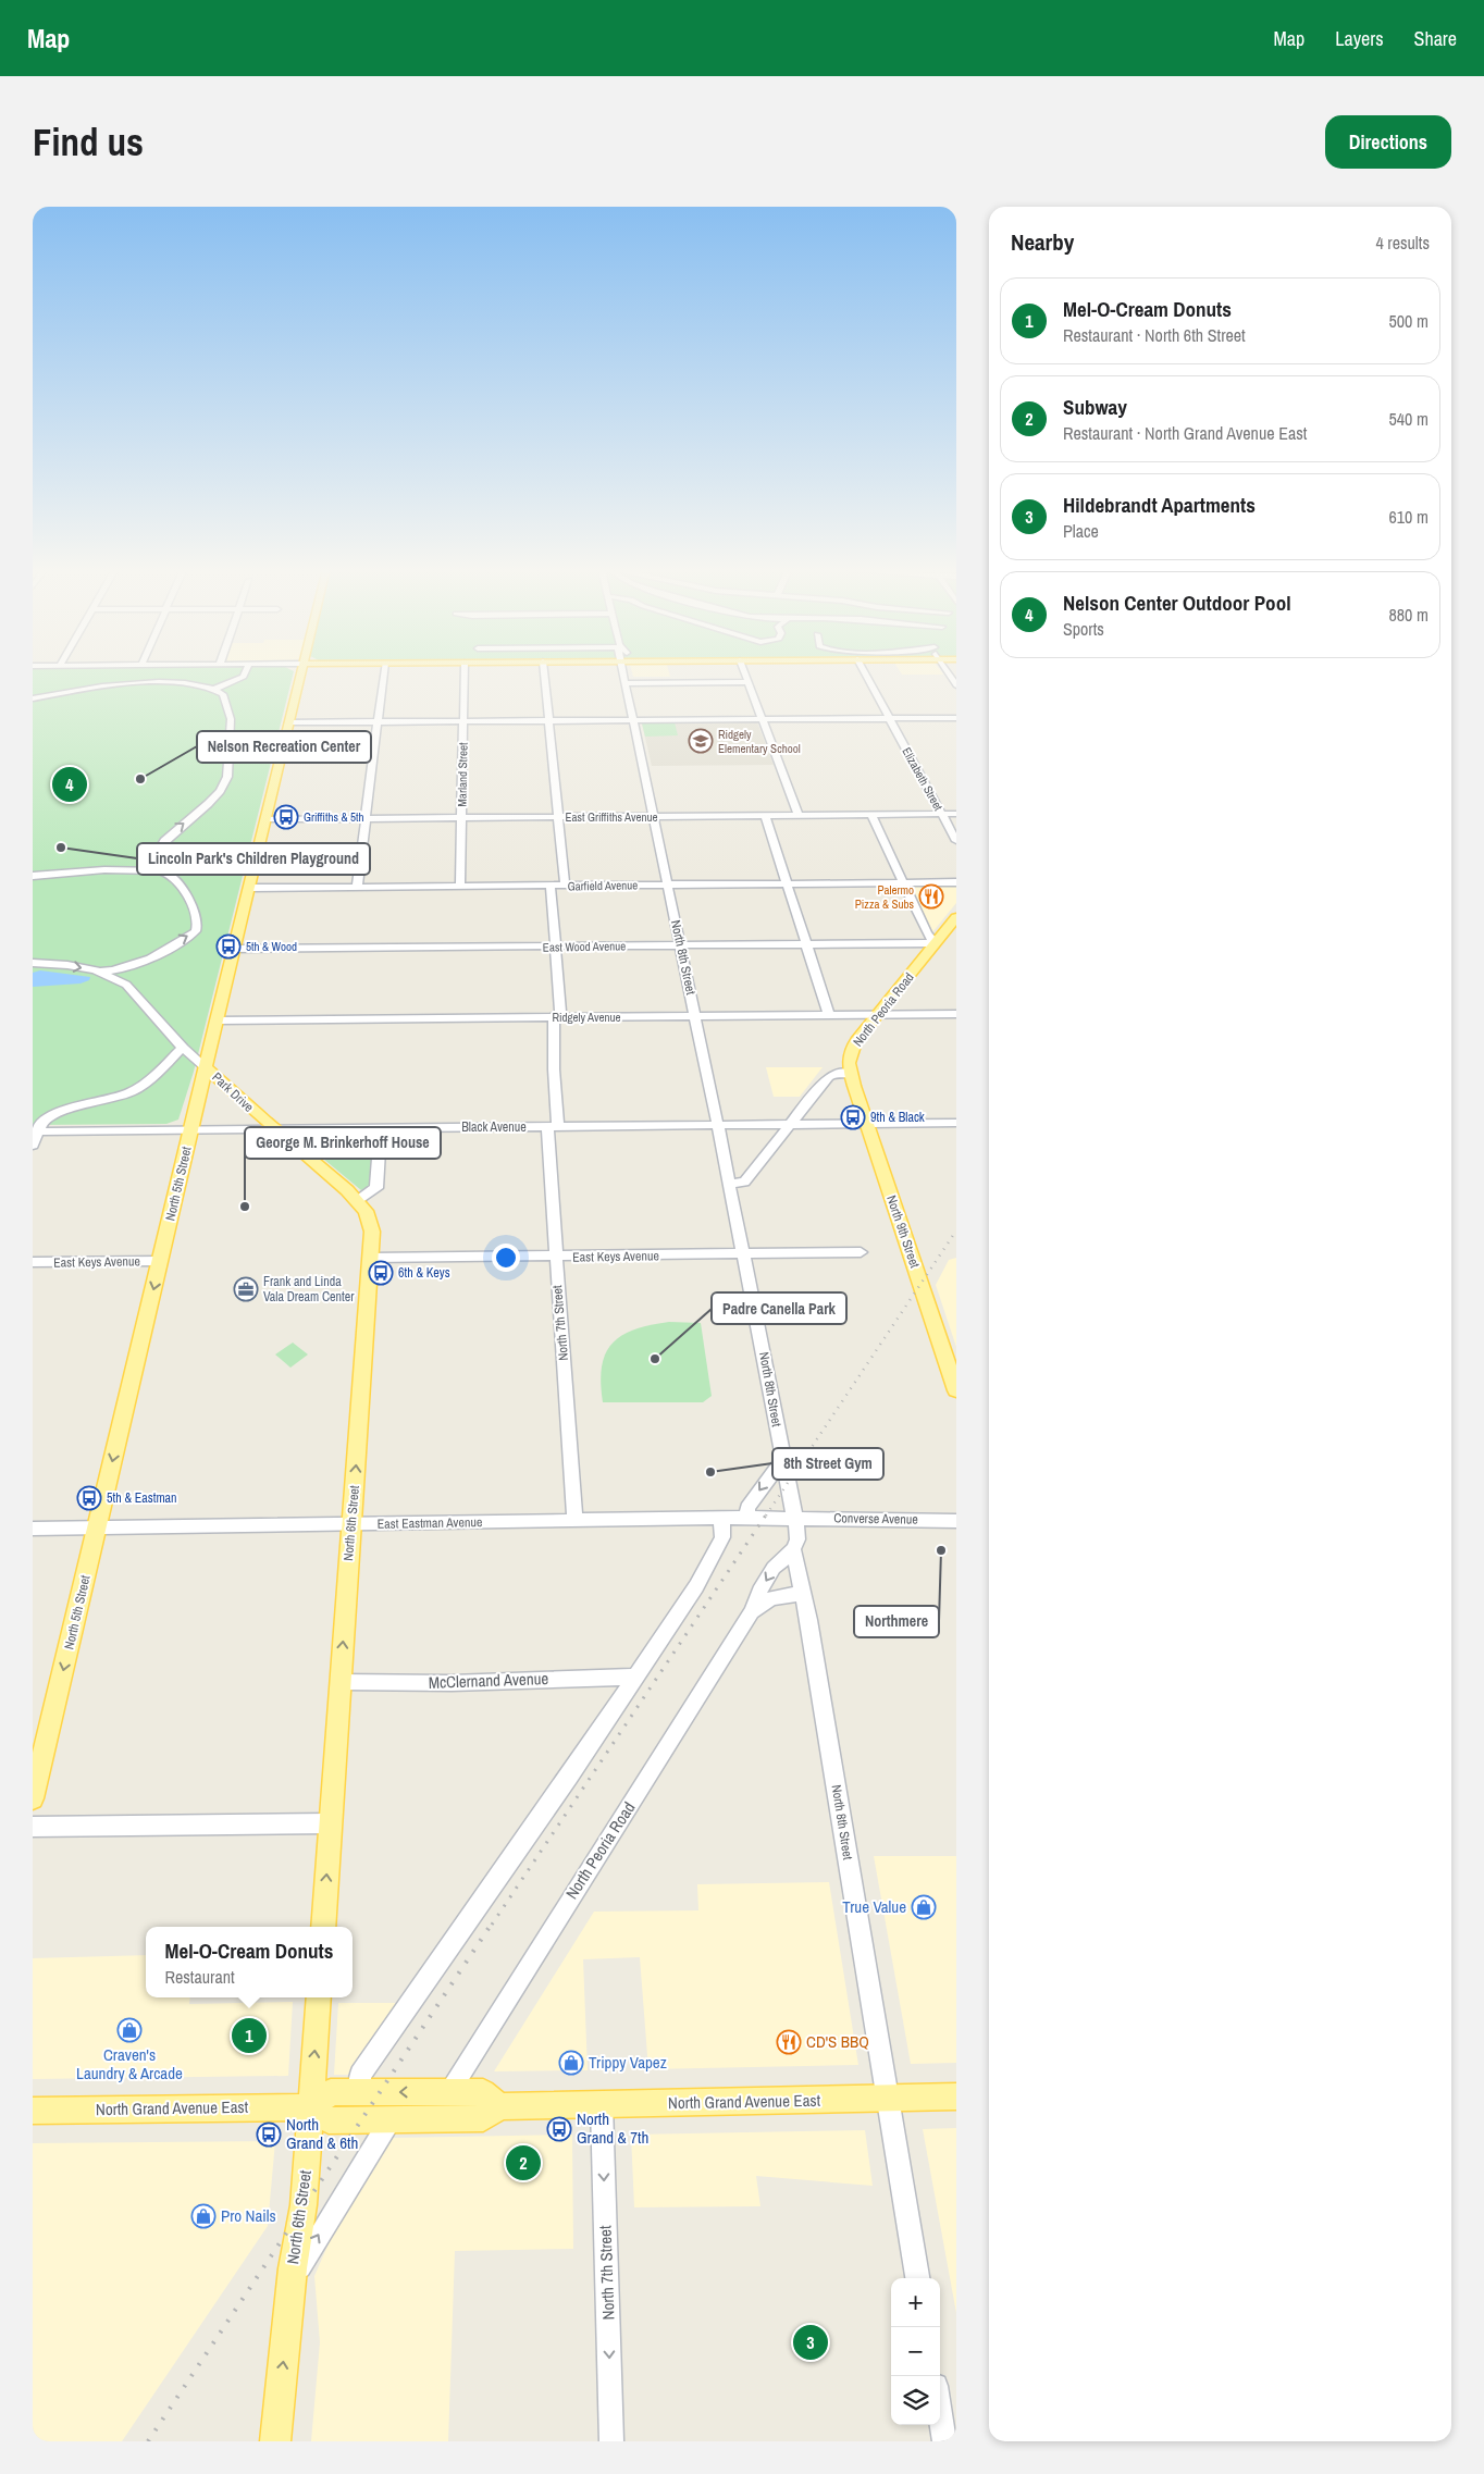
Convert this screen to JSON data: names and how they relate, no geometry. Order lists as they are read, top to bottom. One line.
{"streets":{"main road":["North Peoria Road","Park Drive","North 5th Street","North 9th Street","North 6th Street","North Grand Avenue East"],"street":["Marland Street","Elizabeth Street","East Griffiths Avenue","Garfield Avenue","East Wood Avenue","North 8th Street","Ridgely Avenue","Black Avenue","East Keys Avenue","North 7th Street","Converse Avenue","East Eastman Avenue","McClernand Avenue"]},"crossings":[["Marland Street","East Griffiths Avenue"],["Marland Street","Garfield Avenue"],["Elizabeth Street","East Griffiths Avenue"],["East Griffiths Avenue","North 8th Street"],["East Griffiths Avenue","North 5th Street"],["Garfield Avenue","North 8th Street"],["Garfield Avenue","North 5th Street"],["Garfield Avenue","North 7th Street"],["East Wood Avenue","North 8th Street"],["East Wood Avenue","North Peoria Road"],["East Wood Avenue","North 5th Street"],["East Wood Avenue","North 7th Street"],["North 8th Street","North Peoria Road"],["North 8th Street","Ridgely Avenue"],["North 8th Street","Black Avenue"],["North 8th Street","East Keys Avenue"],["North 8th Street","Converse Avenue"],["North 8th Street","East Eastman Avenue"],["North 8th Street","North Grand Avenue East"],["North Peoria Road","Ridgely Avenue"],["North Peoria Road","North 9th Street"],["Ridgely Avenue","North 5th Street"],["Ridgely Avenue","North 7th Street"],["Park Drive","Black Avenue"],["Park Drive","North 5th Street"],["Park Drive","North 6th Street"],["Black Avenue","North 5th Street"],["Black Avenue","North 9th Street"],["Black Avenue","North 7th Street"],["North 5th Street","East Keys Avenue"],["North 5th Street","East Eastman Avenue"],["East Keys Avenue","North 7th Street"],["East Keys Avenue","North 6th Street"],["North 7th Street","East Eastman Avenue"],["North 7th Street","North Grand Avenue East"],["Converse Avenue","East Eastman Avenue"],["North 6th Street","East Eastman Avenue"],["North 6th Street","McClernand Avenue"],["North 6th Street","North Grand Avenue East"]],"one_way":["North 5th Street","North 6th Street"],"places":{"school or university":["Ridgely Elementary School"],"other":["Nelson Recreation Center","Lincoln Park's Children Playground","George M. Brinkerhoff House","Padre Canella Park","8th Street Gym","Northmere"],"bus stop":["Griffiths & 5th","5th & Wood","9th & Black","6th & Keys","5th & Eastman","North Grand & 7th","North Grand & 6th"],"restaurant":["Palermo Pizza & Subs","CD'S BBQ"],"office":["Frank and Linda Vala Dream Center"],"shop":["True Value","Craven's Laundry & Arcade","Trippy Vapez","Pro Nails"]},"page":{"header":"Map","nav":["Map","Layers","Share"],"buttons":"Directions","title":"Find us","heading":["Nearby","4 results"],"list":[{"mark":"1","name":"Mel-O-Cream Donuts","note":"Restaurant · North 6th Street","value":"500 m"},{"mark":"2","name":"Subway","note":"Restaurant · North Grand Avenue East","value":"540 m"},{"mark":"3","name":"Hildebrandt Apartments","note":"Place","value":"610 m"},{"mark":"4","name":"Nelson Center Outdoor Pool","note":"Sports","value":"880 m"}],"pins":["4","1","2","3"],"popup":["Mel-O-Cream Donuts","Restaurant"],"map_buttons":["+","−"]}}
